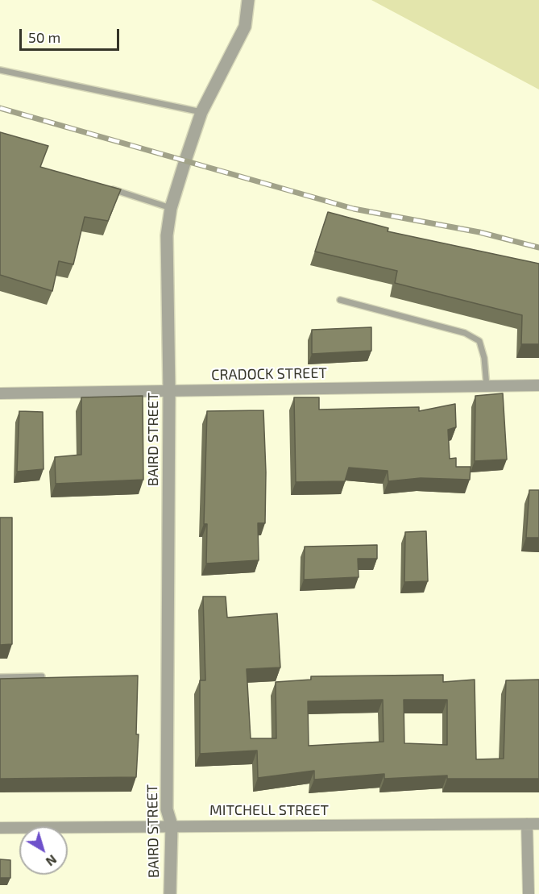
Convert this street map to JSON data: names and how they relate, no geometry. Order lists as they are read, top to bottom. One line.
{"streets":{"street":["CRADOCK STREET","BAIRD STREET","MITCHELL STREET"]},"crossings":[["CRADOCK STREET","BAIRD STREET"],["BAIRD STREET","MITCHELL STREET"]],"scale_bar":"50 m","north":"bottom right"}
